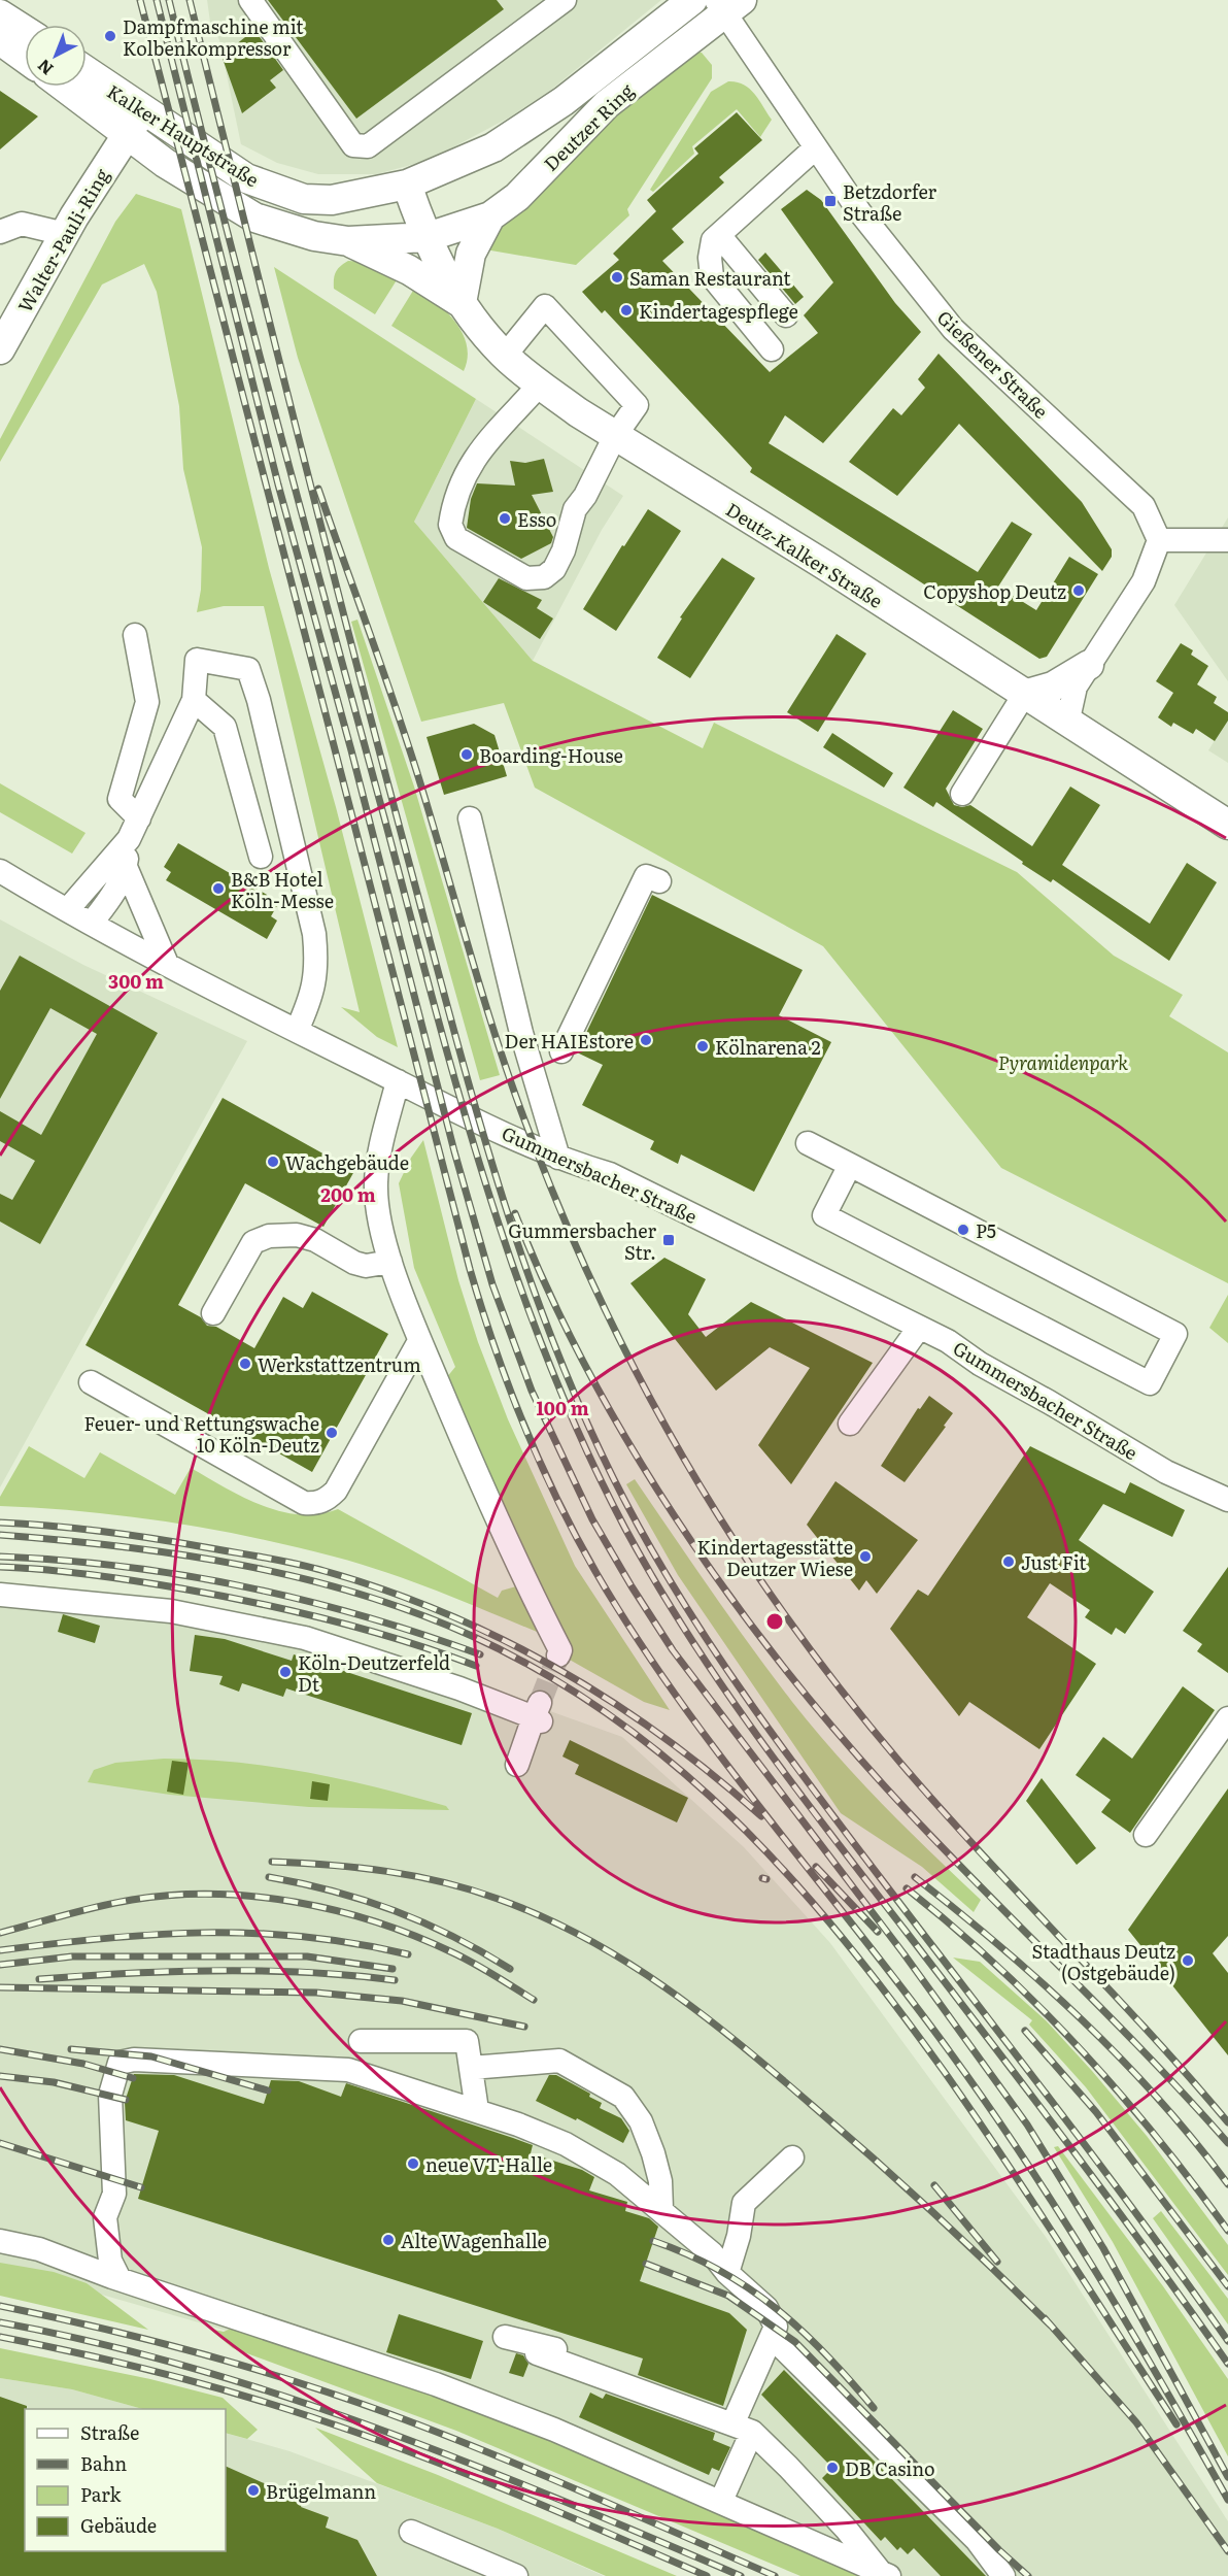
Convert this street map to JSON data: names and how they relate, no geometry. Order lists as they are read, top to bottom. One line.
{"streets":{"main road":["Deutzer Ring","Kalker Hauptstraße","Walter-Pauli-Ring","Deutz-Kalker Straße"],"street":["Gießener Straße","Gummersbacher Straße"]},"crossings":[["Deutzer Ring","Kalker Hauptstraße"],["Deutzer Ring","Gießener Straße"],["Deutzer Ring","Deutz-Kalker Straße"],["Kalker Hauptstraße","Walter-Pauli-Ring"],["Kalker Hauptstraße","Deutz-Kalker Straße"]],"parks":["Pyramidenpark"],"places":{"other":["Dampfmaschine mit Kolbenkompressor","Saman Restaurant","Kindertagespflege","Esso","Copyshop Deutz","Boarding-House","B&B Hotel Köln-Messe","Der HAIEstore","Kölnarena 2","Wachgebäude","P5","Werkstattzentrum","Feuer- und Rettungswache 10 Köln-Deutz","Kindertagesstätte Deutzer Wiese","Just Fit","Köln-Deutzerfeld Dt","Stadthaus Deutz (Ostgebäude)","neue VT-Halle","Alte Wagenhalle","DB Casino","Brügelmann"],"transit":["Betzdorfer Straße","Gummersbacher Str."]},"legend":["Straße","Bahn","Park","Gebäude"],"north":"bottom left","rings":["300 m","200 m","100 m"]}
